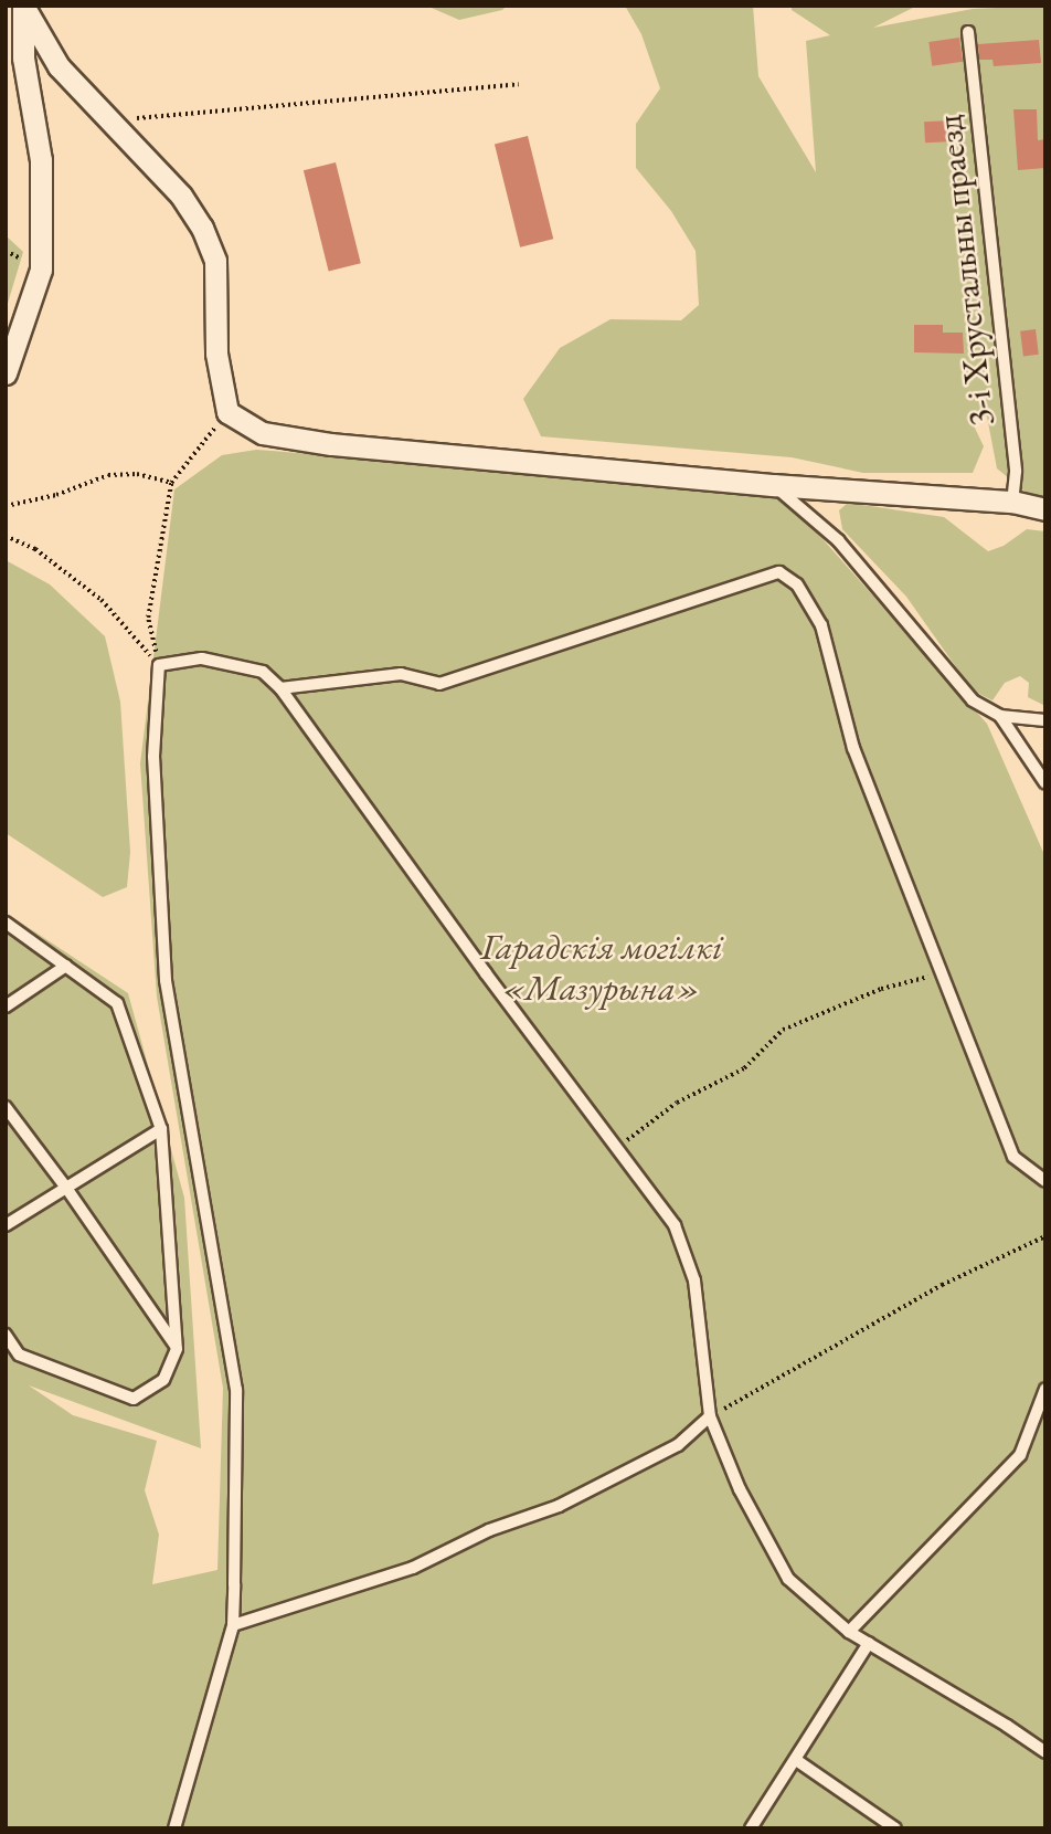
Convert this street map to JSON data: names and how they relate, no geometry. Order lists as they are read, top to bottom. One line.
{"streets":{"lane":["3-і Хрустальны праезд"]},"parks":["Гарадскія могілкі «Мазурына»"]}
